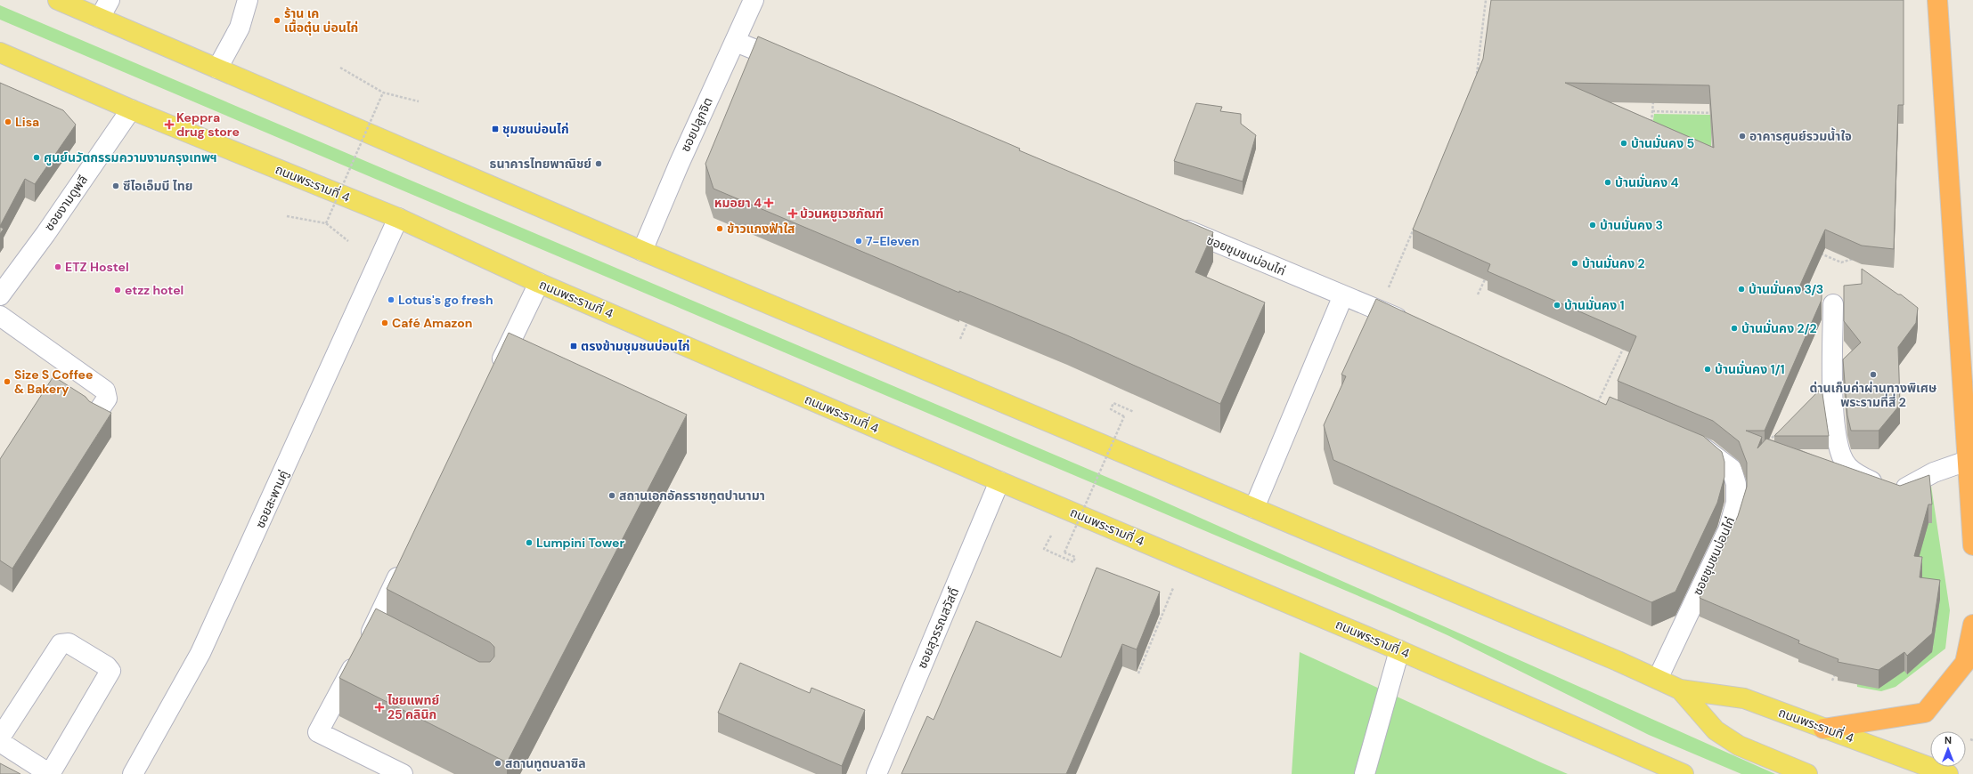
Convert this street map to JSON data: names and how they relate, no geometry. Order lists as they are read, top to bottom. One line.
{"streets":{"main road":["ถนนพระรามที่ 4"],"street":["ซอยปลูกจิต","ซอยงามดูพลี","ซอยชุมชนบ่อนไก่","ซอยสะพานคู่","ซอยสุวรรณสวัสดิ์"]},"crossings":[["ซอยปลูกจิต","ถนนพระรามที่ 4"],["ถนนพระรามที่ 4","ซอยงามดูพลี"],["ถนนพระรามที่ 4","ซอยชุมชนบ่อนไก่"],["ถนนพระรามที่ 4","ซอยสะพานคู่"],["ถนนพระรามที่ 4","ซอยสุวรรณสวัสดิ์"]],"places":{"other":["ร้าน เค เนื้อตุ๋น บ่อนไก่","Lisa","อาคารศูนย์รวมน้ำใจ","บ้านมั่นคง 5","ศูนย์นวัตกรรมความงามกรุงเทพฯ","ธนาคารไทยพาณิชย์","บ้านมั่นคง 4","ซีไอเอ็มบี ไทย","บ้านมั่นคง 3","ข้าวแกงฟ้าใส","7-Eleven","บ้านมั่นคง 2","ETZ Hostel","บ้านมั่นคง 3/3","etzz hotel","Lotus's go fresh","บ้านมั่นคง 1","Café Amazon","บ้านมั่นคง 2/2","บ้านมั่นคง 1/1","ด่านเก็บค่าผ่านทางพิเศษ พระรามที่สี่ 2","Size S Coffee & Bakery","สถานเอกอัครราชทูตปานามา","Lumpini Tower","สถานทูตบลาซิล"],"health":["Keppra drug store","หมอยา 4","บ้วนหยูเวชภัณฑ์","ไชยแพทย์ 25 คลินิก"],"transit":["ชุมชนบ่อนไก่","ตรงข้ามชุมชนบ่อนไก่"]},"north":"top"}
